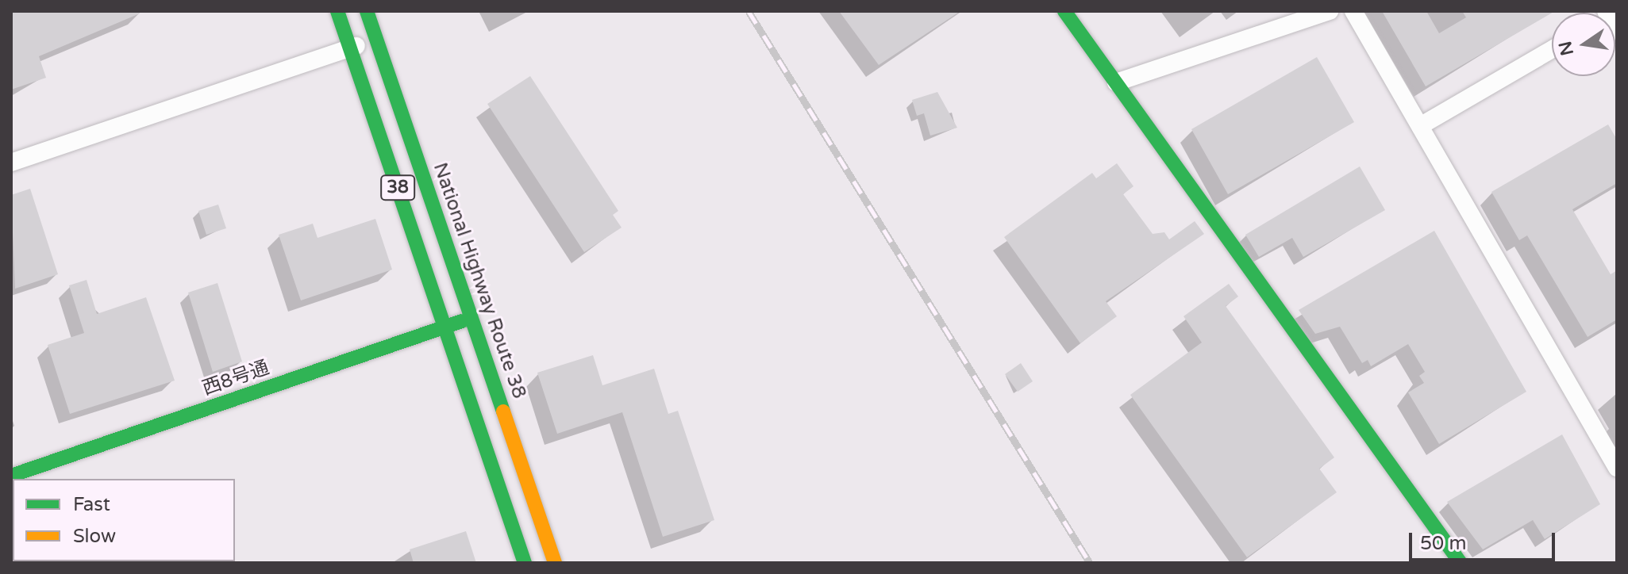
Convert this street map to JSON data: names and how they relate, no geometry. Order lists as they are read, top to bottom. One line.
{"streets":{"main road":["38","National Highway Route 38","西8号通"]},"crossings":[["38","西8号通"],["National Highway Route 38","西8号通"]],"legend":["Fast","Slow"],"scale_bar":"50 m","north":"left"}
